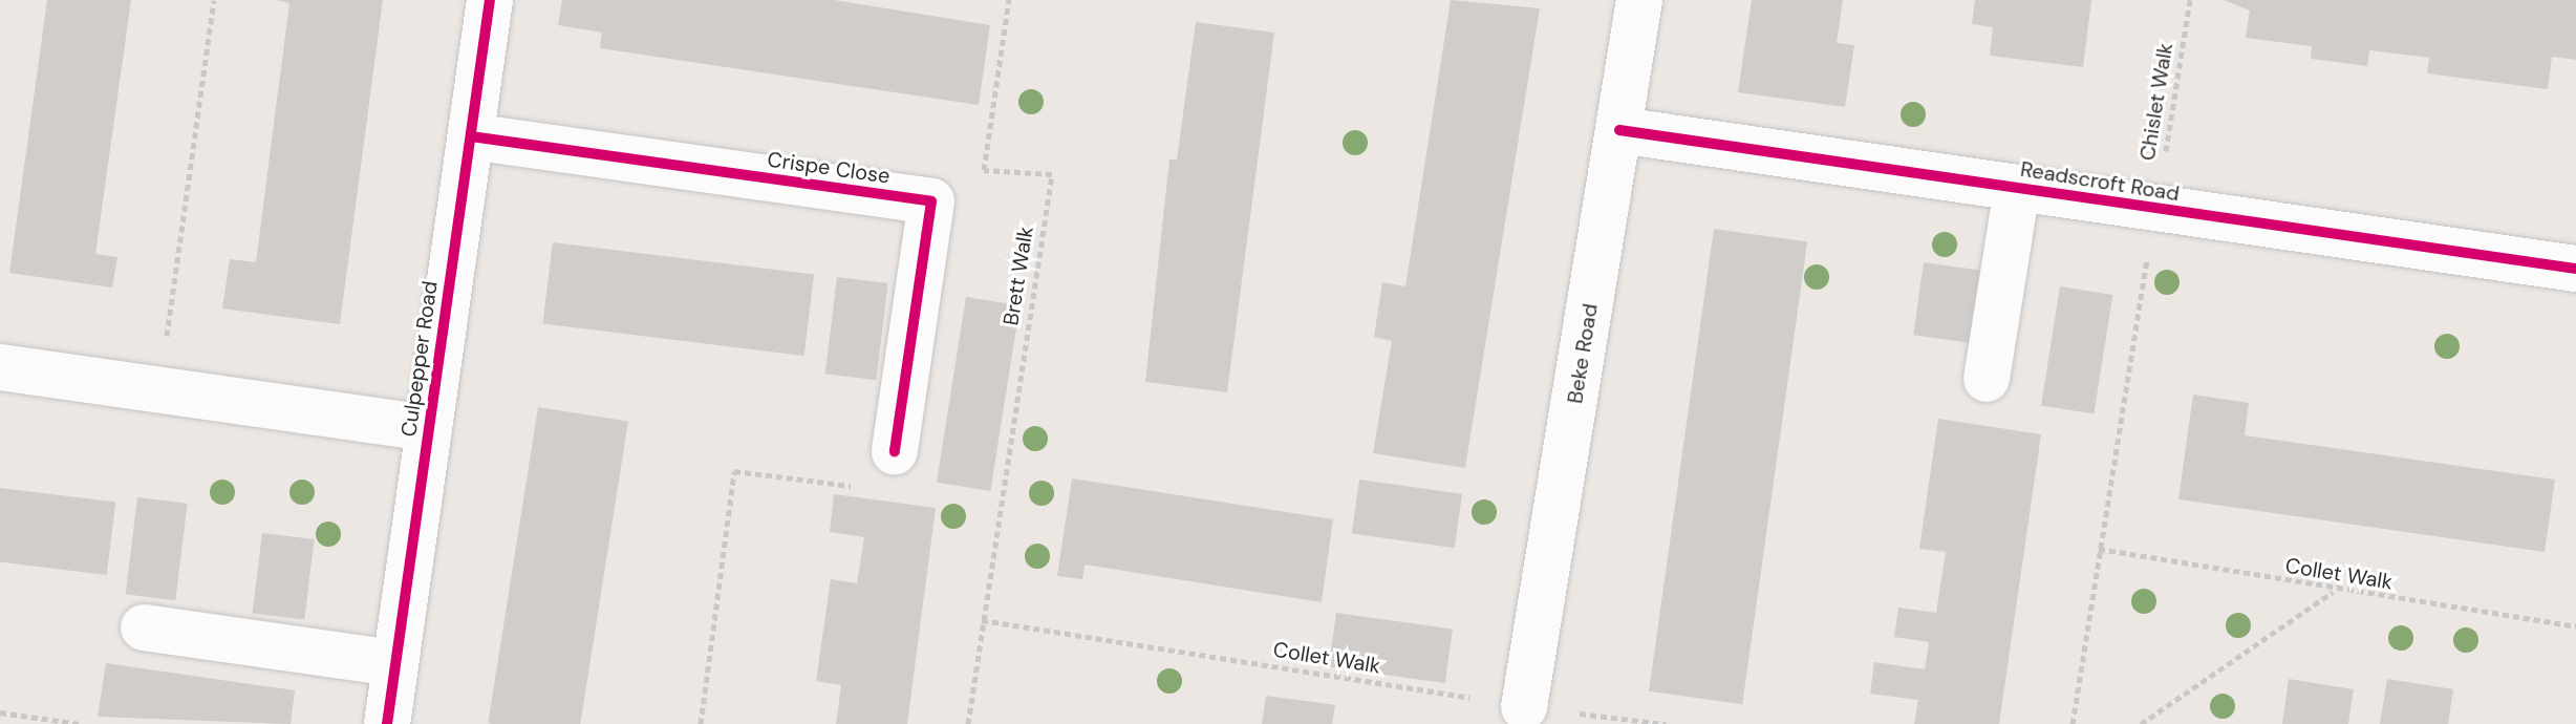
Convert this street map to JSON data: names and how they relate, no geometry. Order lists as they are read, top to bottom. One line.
{"streets":{"street":["Crispe Close","Readscroft Road","Beke Road","Culpepper Road"],"path":["Chislet Walk","Brett Walk","Collet Walk"]},"crossings":[["Chislet Walk","Readscroft Road"],["Crispe Close","Culpepper Road"],["Readscroft Road","Beke Road"],["Brett Walk","Collet Walk"],["Beke Road","Collet Walk"]]}
